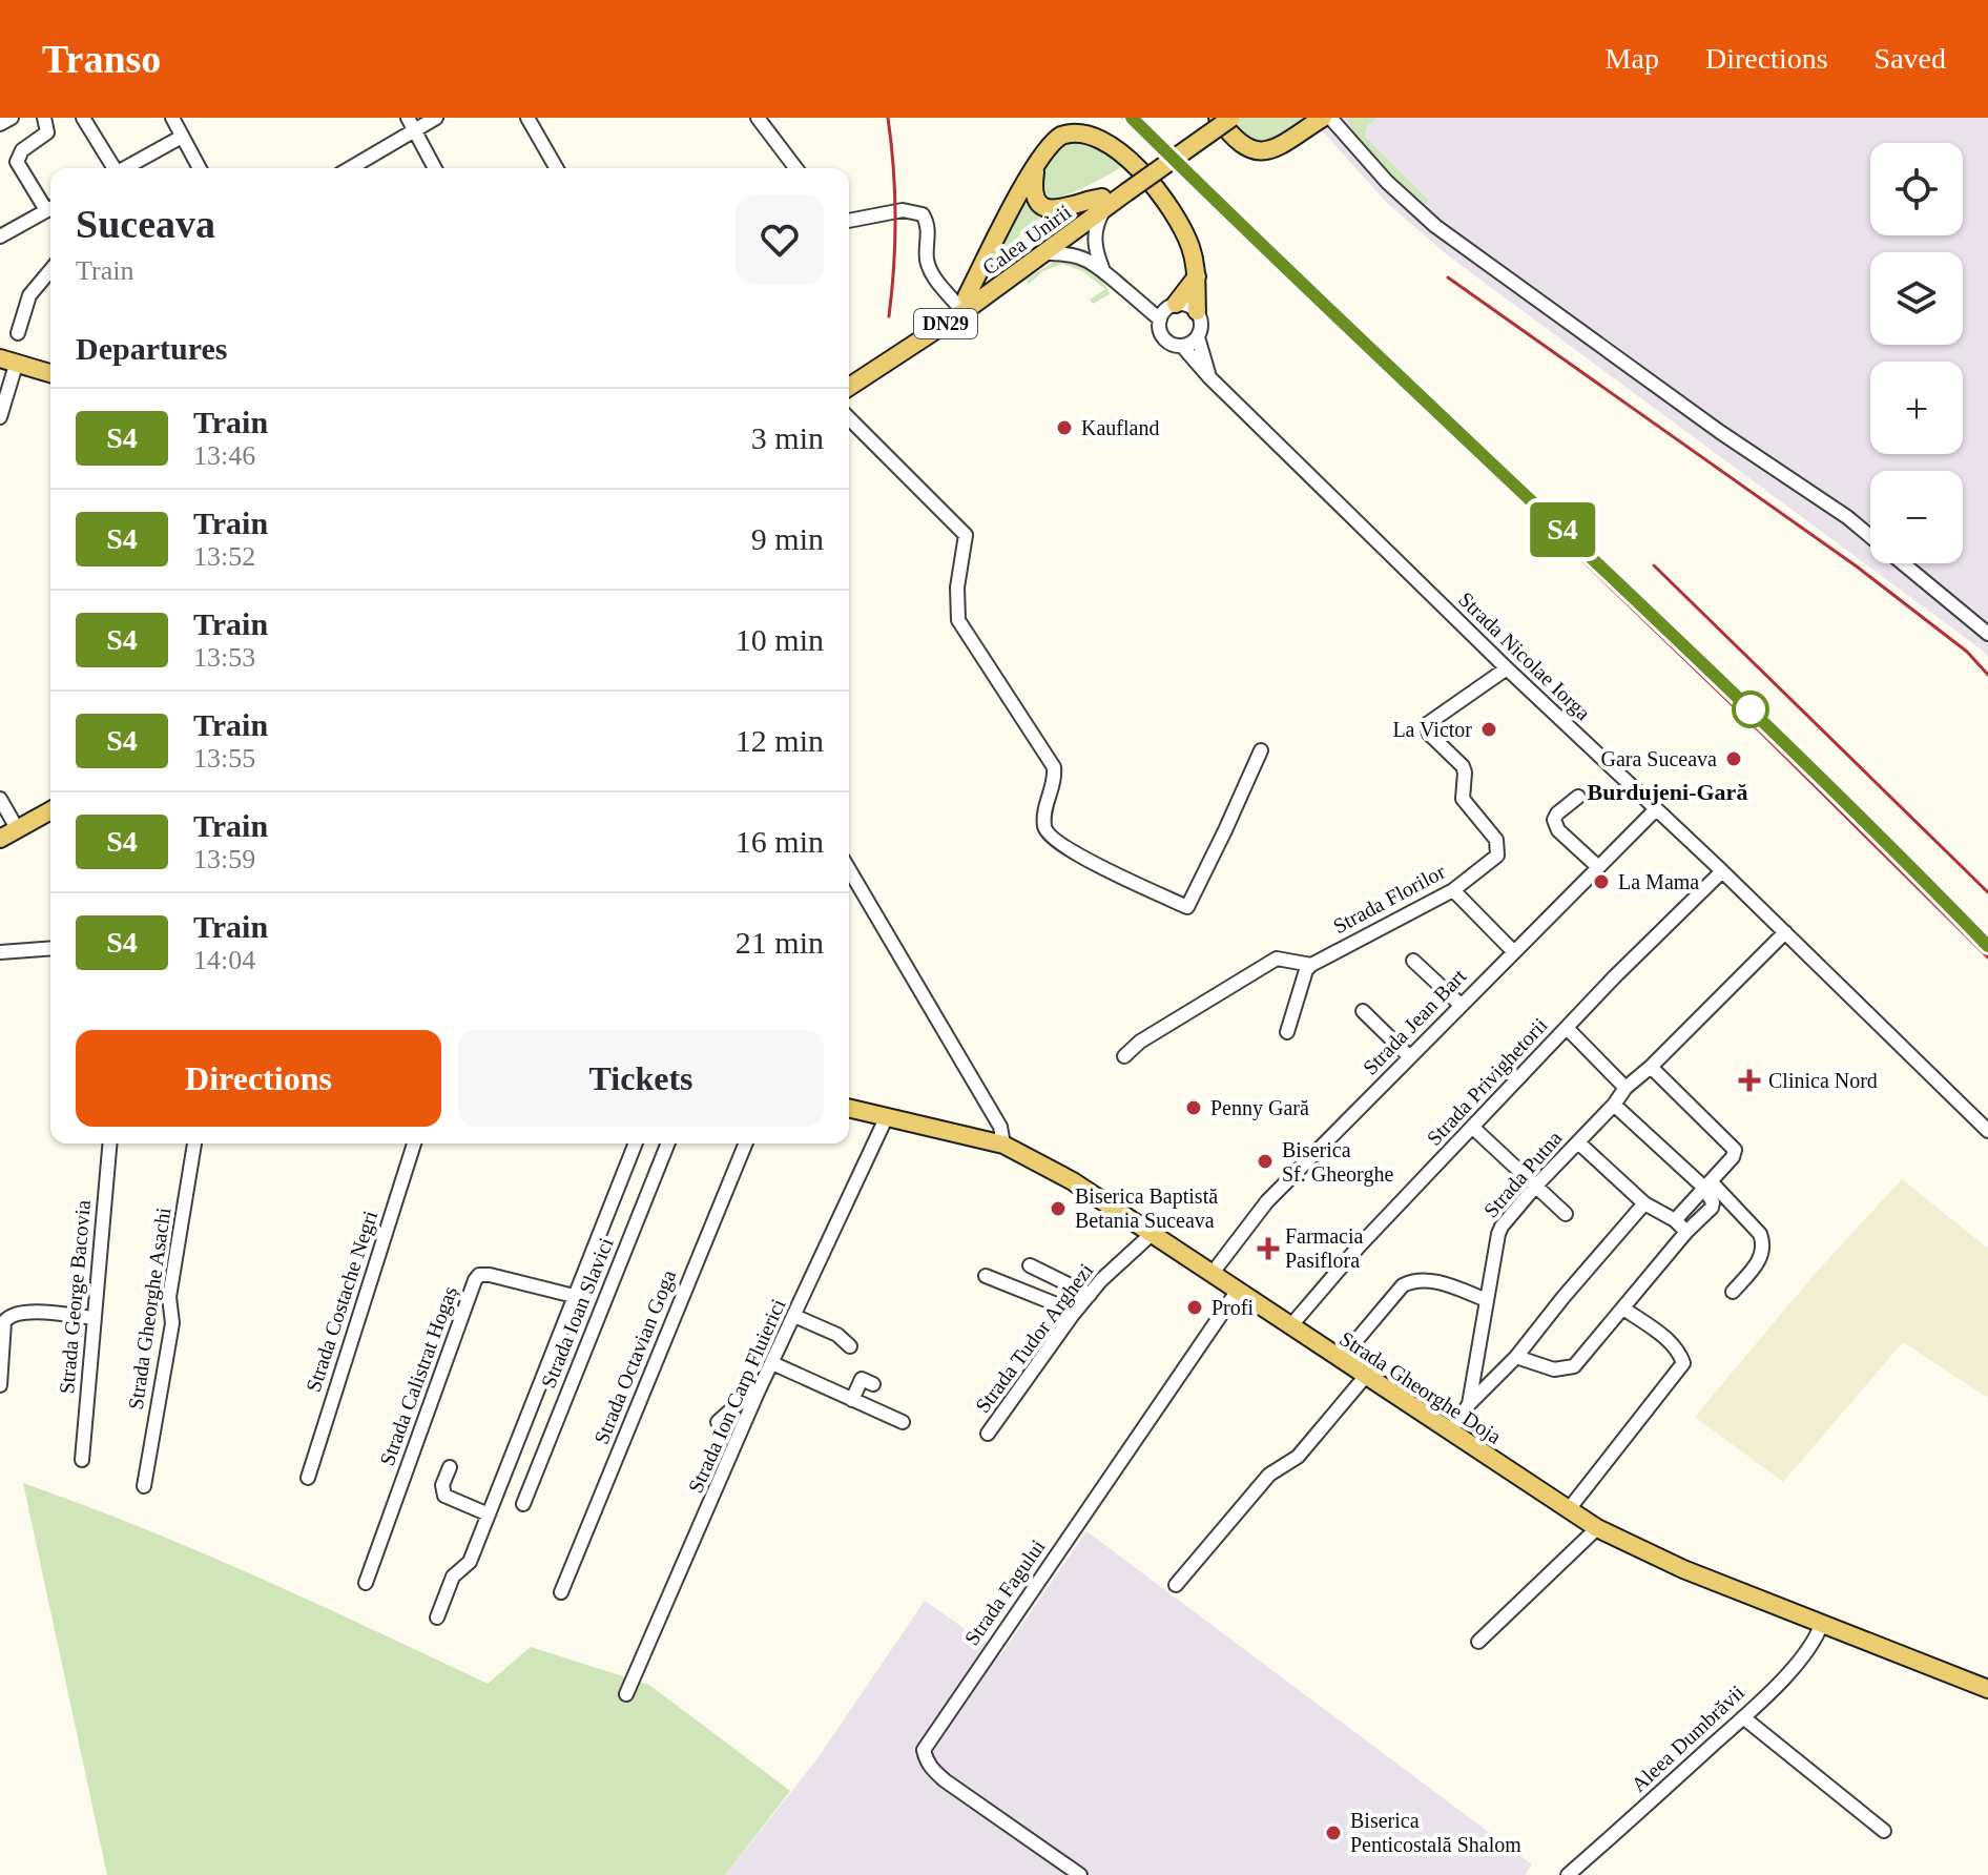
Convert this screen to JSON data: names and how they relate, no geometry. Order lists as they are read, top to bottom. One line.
{"streets":{"main road":["Calea Unirii","DN29","Strada Gheorghe Doja"],"street":["Strada Nicolae Iorga","Strada Florilor","Strada Jean Bart","Strada Privighetorii","Strada Putna","Strada George Bacovia","Strada Costache Negri","Strada Gheorghe Asachi","Strada Ioan Slavici","Strada Tudor Arghezi","Strada Octavian Goga","Strada Calistrat Hogaș","Strada Ion Carp Fluierici","Strada Fagului","Aleea Dumbrăvii"]},"crossings":[["Strada Nicolae Iorga","Strada Florilor"],["Strada Nicolae Iorga","Strada Jean Bart"],["Strada Nicolae Iorga","Strada Privighetorii"],["Strada Nicolae Iorga","Strada Putna"],["Strada Jean Bart","Strada Gheorghe Doja"],["Strada Privighetorii","Strada Gheorghe Doja"],["Strada Putna","Strada Gheorghe Doja"],["Strada Tudor Arghezi","Strada Gheorghe Doja"],["Strada Gheorghe Doja","Strada Ion Carp Fluierici"],["Strada Gheorghe Doja","Strada Fagului"],["Strada Gheorghe Doja","Aleea Dumbrăvii"]],"districts":["Burdujeni-Gară"],"places":{"other":["Kaufland","La Victor","Gara Suceava","La Mama","Penny Gară","Biserica Sf. Gheorghe","Biserica Baptistă Betania Suceava","Profi","Biserica Penticostală Shalom"],"health":["Clinica Nord","Farmacia Pasiflora"]},"page":{"header":"Transo","nav":["Map","Directions","Saved"],"on_map":"S4","map_buttons":["+","−"],"heading":[["Suceava","Train"],"Departures"],"list":[{"mark":"S4","name":"Train","note":"13:46","value":"3 min"},{"mark":"S4","name":"Train","note":"13:52","value":"9 min"},{"mark":"S4","name":"Train","note":"13:53","value":"10 min"},{"mark":"S4","name":"Train","note":"13:55","value":"12 min"},{"mark":"S4","name":"Train","note":"13:59","value":"16 min"},{"mark":"S4","name":"Train","note":"14:04","value":"21 min"}],"buttons":["Directions","Tickets"]}}
